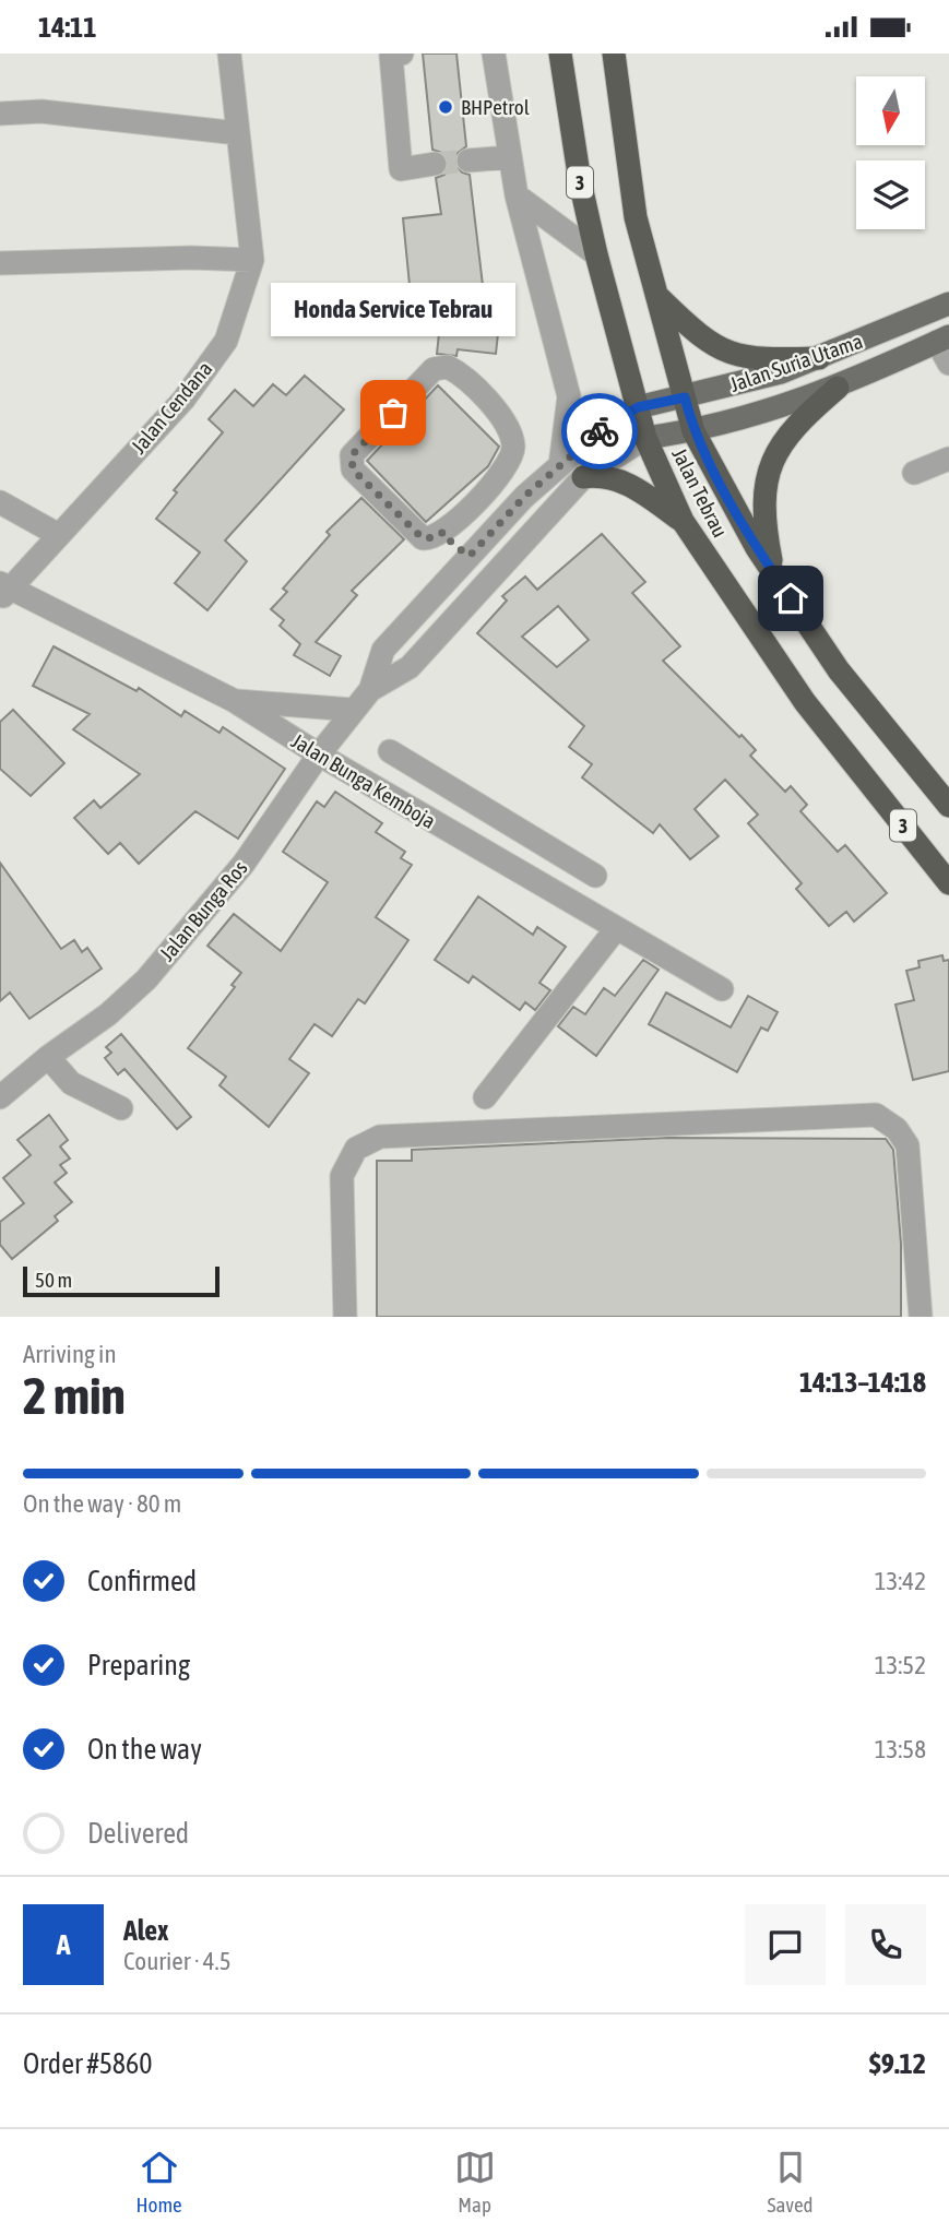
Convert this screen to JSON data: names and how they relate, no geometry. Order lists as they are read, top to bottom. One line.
{"streets":{"highway":["3","Jalan Tebrau"],"main road":["Jalan Suria Utama"],"street":["Jalan Cendana","Jalan Bunga Kemboja","Jalan Bunga Ros"]},"crossings":[["Jalan Suria Utama","Jalan Tebrau"],["Jalan Suria Utama","Jalan Bunga Ros"],["Jalan Cendana","Jalan Bunga Kemboja"],["Jalan Tebrau","Jalan Bunga Ros"],["Jalan Bunga Kemboja","Jalan Bunga Ros"]],"places":["BHPetrol","Honda Service Tebrau"],"scale_bar":"50 m","north":"bottom","page":{"status":"14:11","bubble":"Honda Service Tebrau","scale":"50 m","heading":["2 min","Arriving in","14:13–14:18"],"panel":["Alex","Courier · 4.5","Order #5860","$9.12"],"bar":"On the way · 80 m","list":[["Confirmed","13:42"],["Preparing","13:52"],["On the way","13:58"],"Delivered"],"round":"A","tabs":["Home","Map","Saved"]}}
